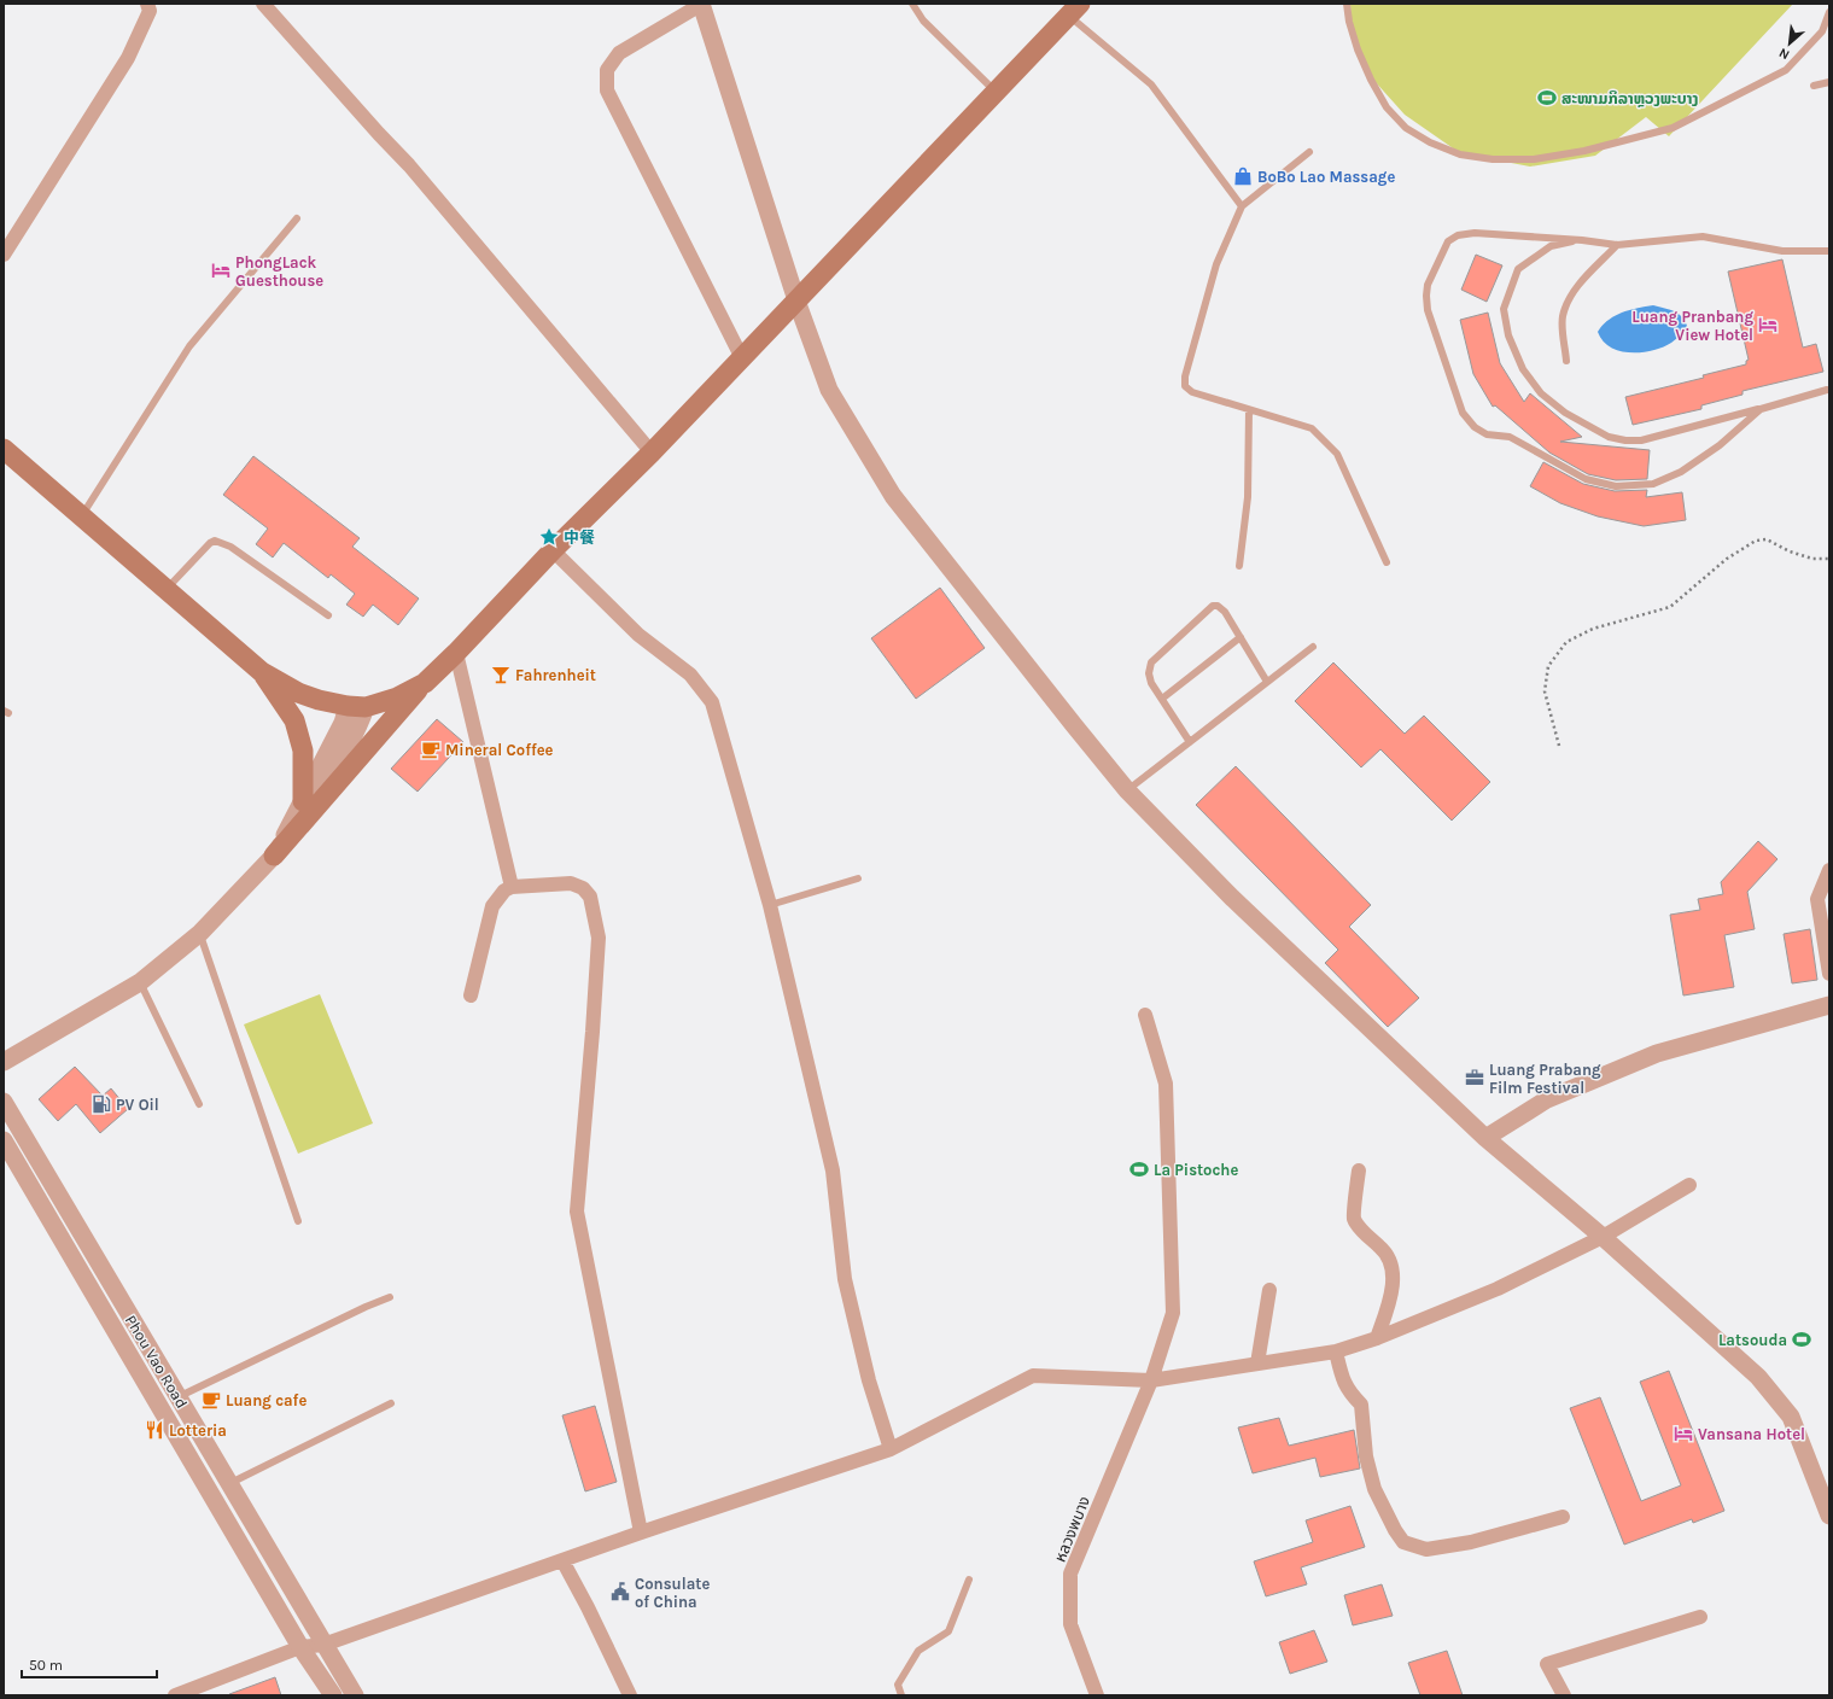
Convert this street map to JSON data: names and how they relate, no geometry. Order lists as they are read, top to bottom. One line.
{"streets":{"street":["Phou Vao Road","หลวงพบาง"]},"places":{"sports":["ສະໜາມກິລາຫຼວງພະບາງ","La Pistoche","Latsouda"],"shop":["BoBo Lao Massage"],"hotel":["PhongLack Guesthouse","Luang Pranbang View Hotel","Vansana Hotel"],"place":["中餐"],"bar":["Fahrenheit"],"cafe":["Mineral Coffee","Luang cafe"],"office":["Luang Prabang Film Festival"],"fuel station":["PV Oil"],"restaurant":["Lotteria"],"public building":["Consulate of China"]},"scale_bar":"50 m","north":"bottom left"}
